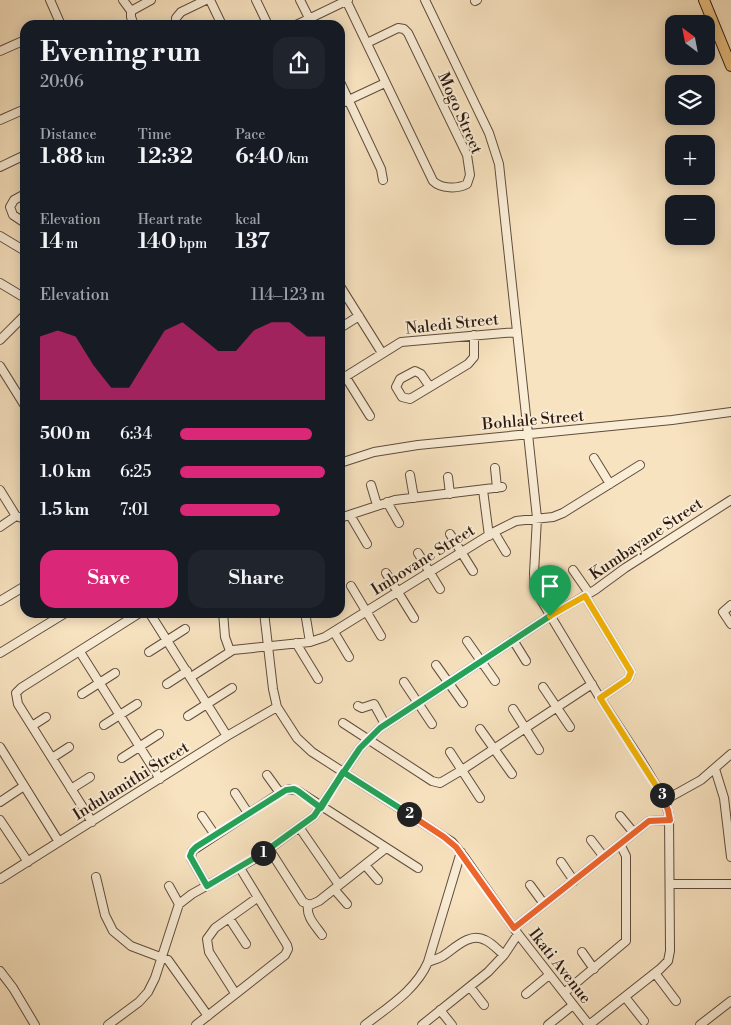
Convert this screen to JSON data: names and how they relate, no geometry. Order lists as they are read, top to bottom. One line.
{"streets":{"street":["Mogo Street","Naledi Street","Bohlale Street","Kumbayane Street","Imbovane Street","Indulamithi Street","Ikati Avenue"]},"crossings":[["Kumbayane Street","Ikati Avenue"],["Imbovane Street","Ikati Avenue"],["Indulamithi Street","Ikati Avenue"]],"north":"top left","page":{"map_buttons":["+","−"],"heading":["Evening run","20:06"],"stats":[["Distance","1.88 km"],["Time","12:32"],["Pace","6:40 /km"],["Elevation","14 m"],["Heart rate","140 bpm"],["kcal","137"]],"chart":["Elevation","114–123 m"],"list":[{"name":"500 m","note":"6:34"},{"name":"1.0 km","note":"6:25"},{"name":"1.5 km","note":"7:01"}],"buttons":["Save","Share"],"pins":["3","2","1"]}}
